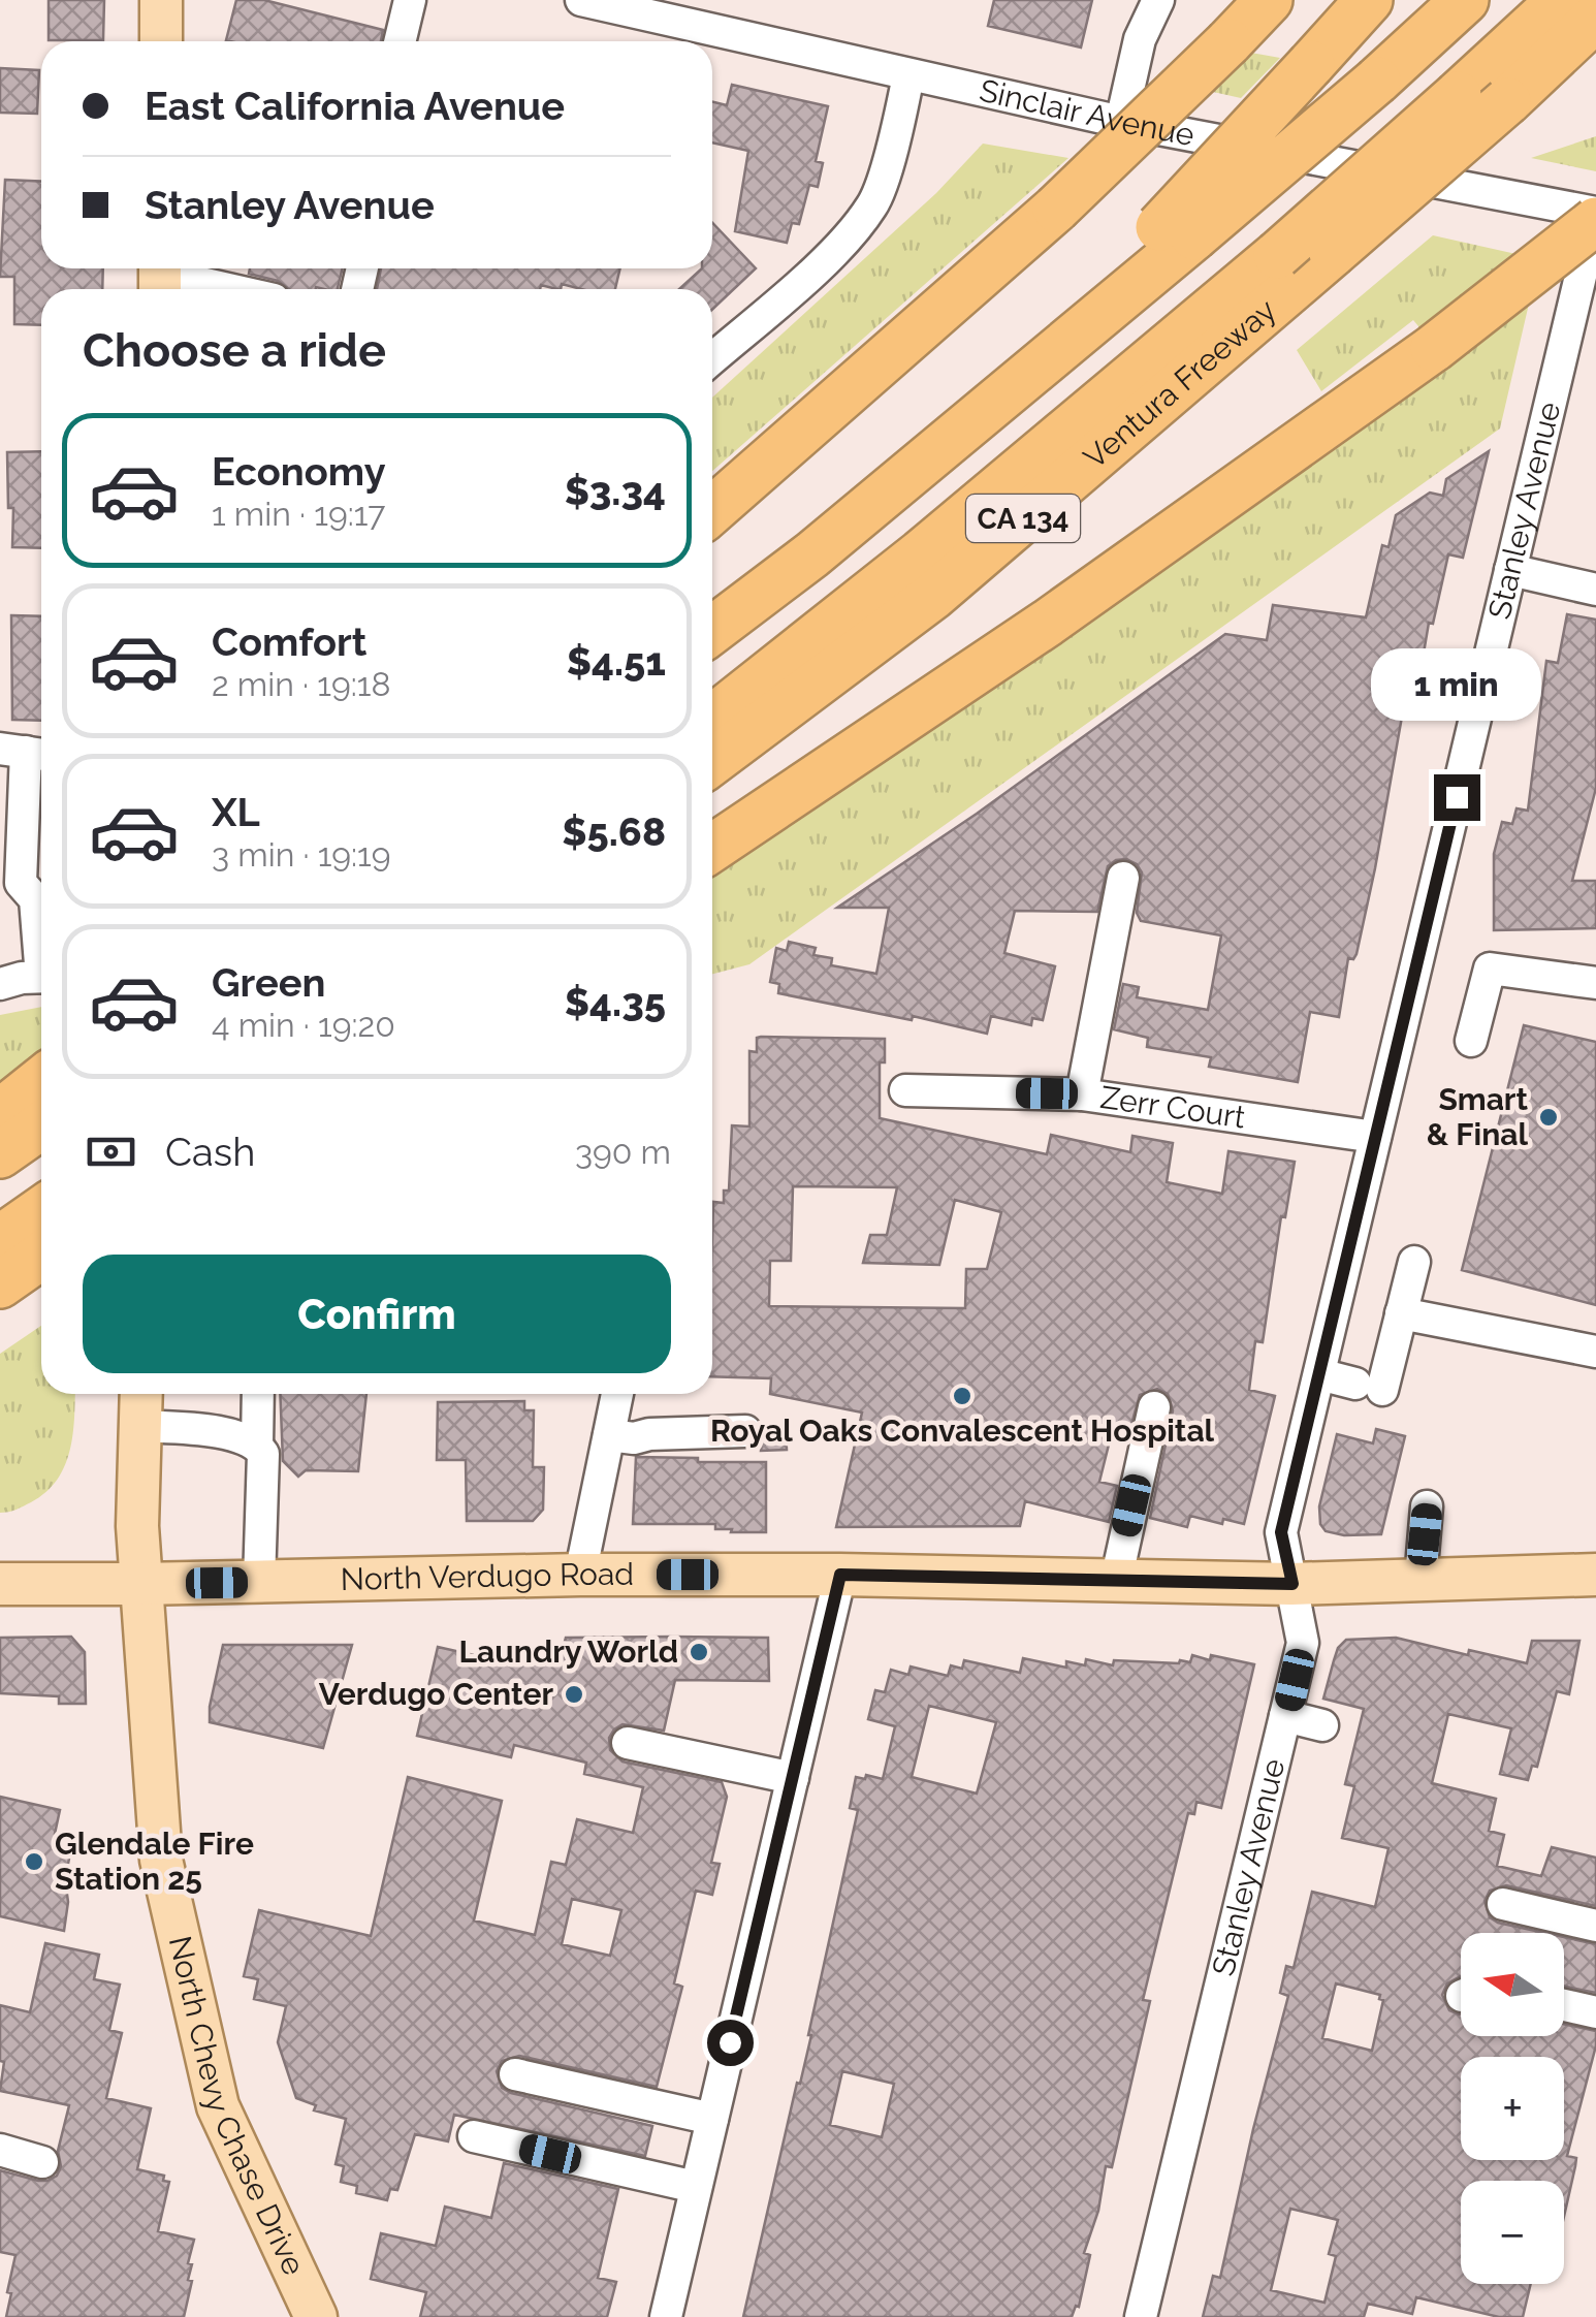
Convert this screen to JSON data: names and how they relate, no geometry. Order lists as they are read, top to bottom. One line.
{"streets":{"highway":["Ventura Freeway","CA 134"],"main road":["North Verdugo Road","North Chevy Chase Drive"],"street":["Sinclair Avenue","Stanley Avenue","Zerr Court"]},"crossings":[["Sinclair Avenue","Stanley Avenue"],["Stanley Avenue","Zerr Court"],["Stanley Avenue","North Verdugo Road"],["North Verdugo Road","North Chevy Chase Drive"]],"places":["Smart & Final","Royal Oaks Convalescent Hospital","Laundry World","Verdugo Center","Glendale Fire Station 25"],"north":"left","page":{"banner":["East California Avenue","Stanley Avenue"],"heading":"Choose a ride","list":[{"name":"Economy","note":"1 min · 19:17","value":"$3.34"},{"name":"Comfort","note":"2 min · 19:18","value":"$4.51"},{"name":"XL","note":"3 min · 19:19","value":"$5.68"},{"name":"Green","note":"4 min · 19:20","value":"$4.35"}],"bubble":"1 min","pay":["Cash","390 m"],"buttons":"Confirm","map_buttons":["+","−"]}}
